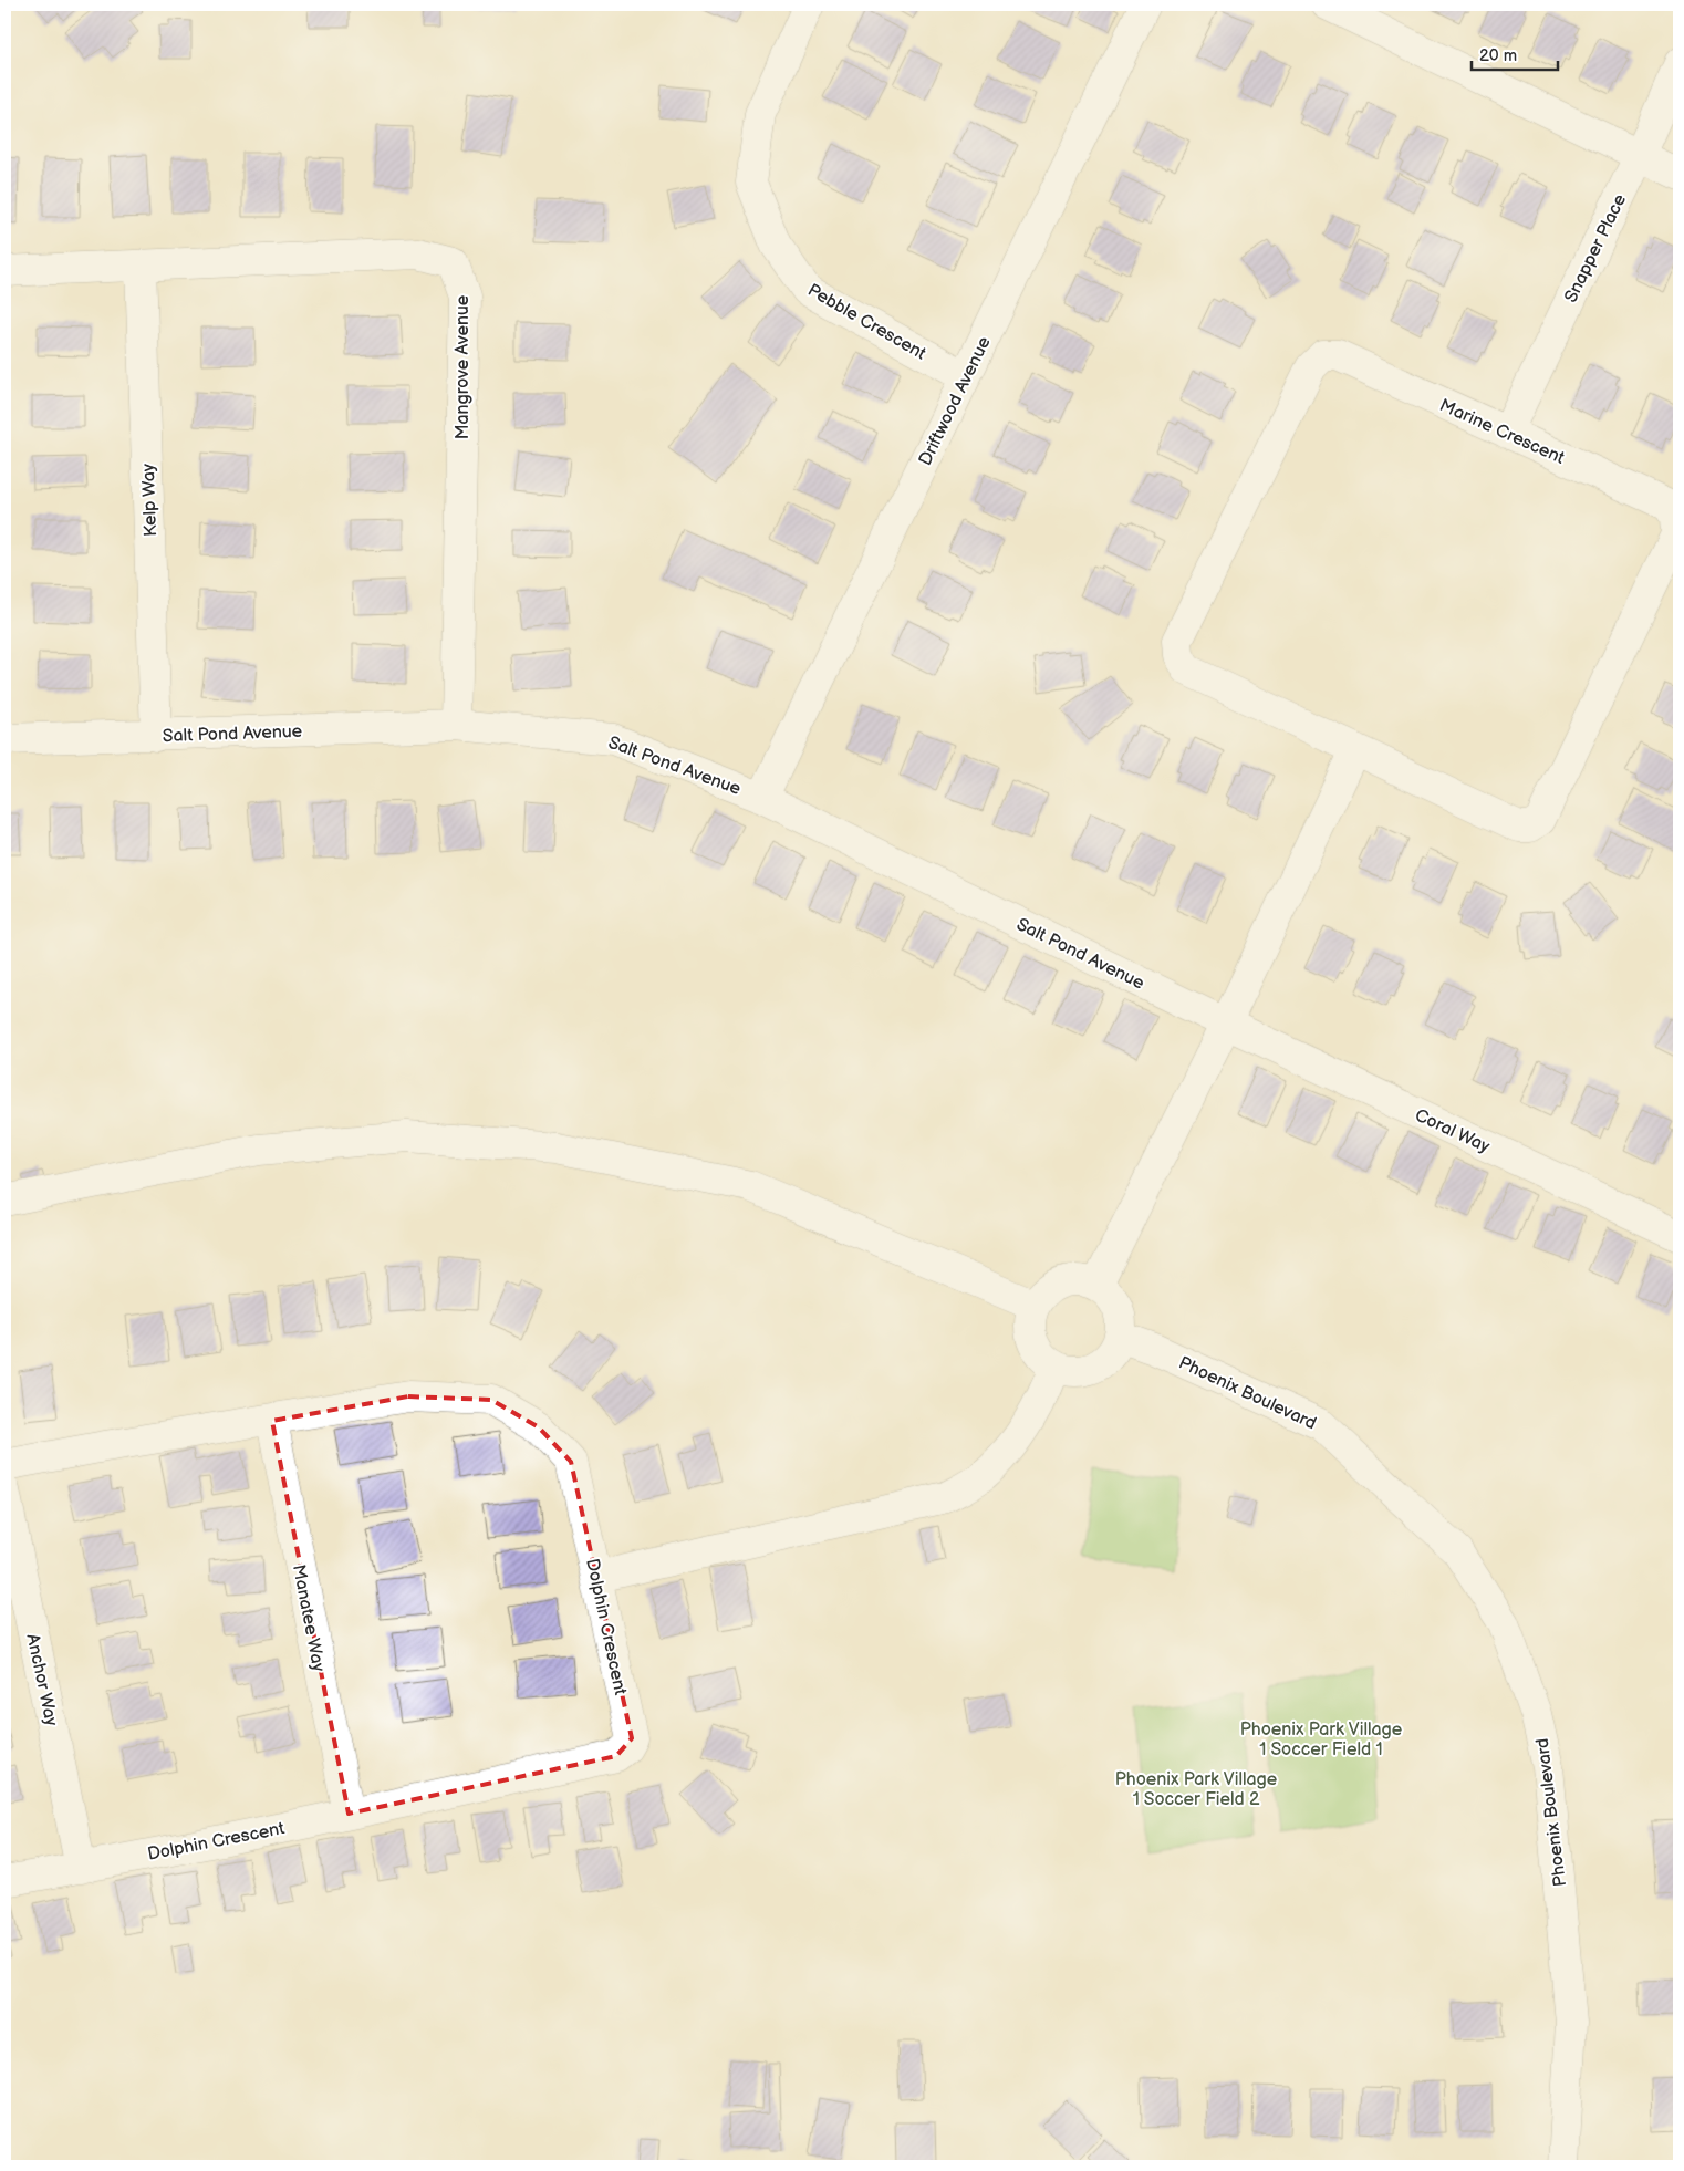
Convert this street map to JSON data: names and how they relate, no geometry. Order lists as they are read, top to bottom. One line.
{"streets":{"street":["Snapper Place","Pebble Crescent","Mangrove Avenue","Driftwood Avenue","Marine Crescent","Kelp Way","Salt Pond Avenue","Coral Way","Phoenix Boulevard","Manatee Way","Dolphin Crescent","Anchor Way"]},"crossings":[["Snapper Place","Marine Crescent"],["Pebble Crescent","Driftwood Avenue"],["Mangrove Avenue","Kelp Way"],["Mangrove Avenue","Salt Pond Avenue"],["Driftwood Avenue","Salt Pond Avenue"],["Kelp Way","Salt Pond Avenue"],["Salt Pond Avenue","Coral Way"],["Manatee Way","Dolphin Crescent"],["Dolphin Crescent","Anchor Way"]],"parks":["Phoenix Park Village 1 Soccer Field 1","Phoenix Park Village 1 Soccer Field 2"],"scale_bar":"20 m"}
